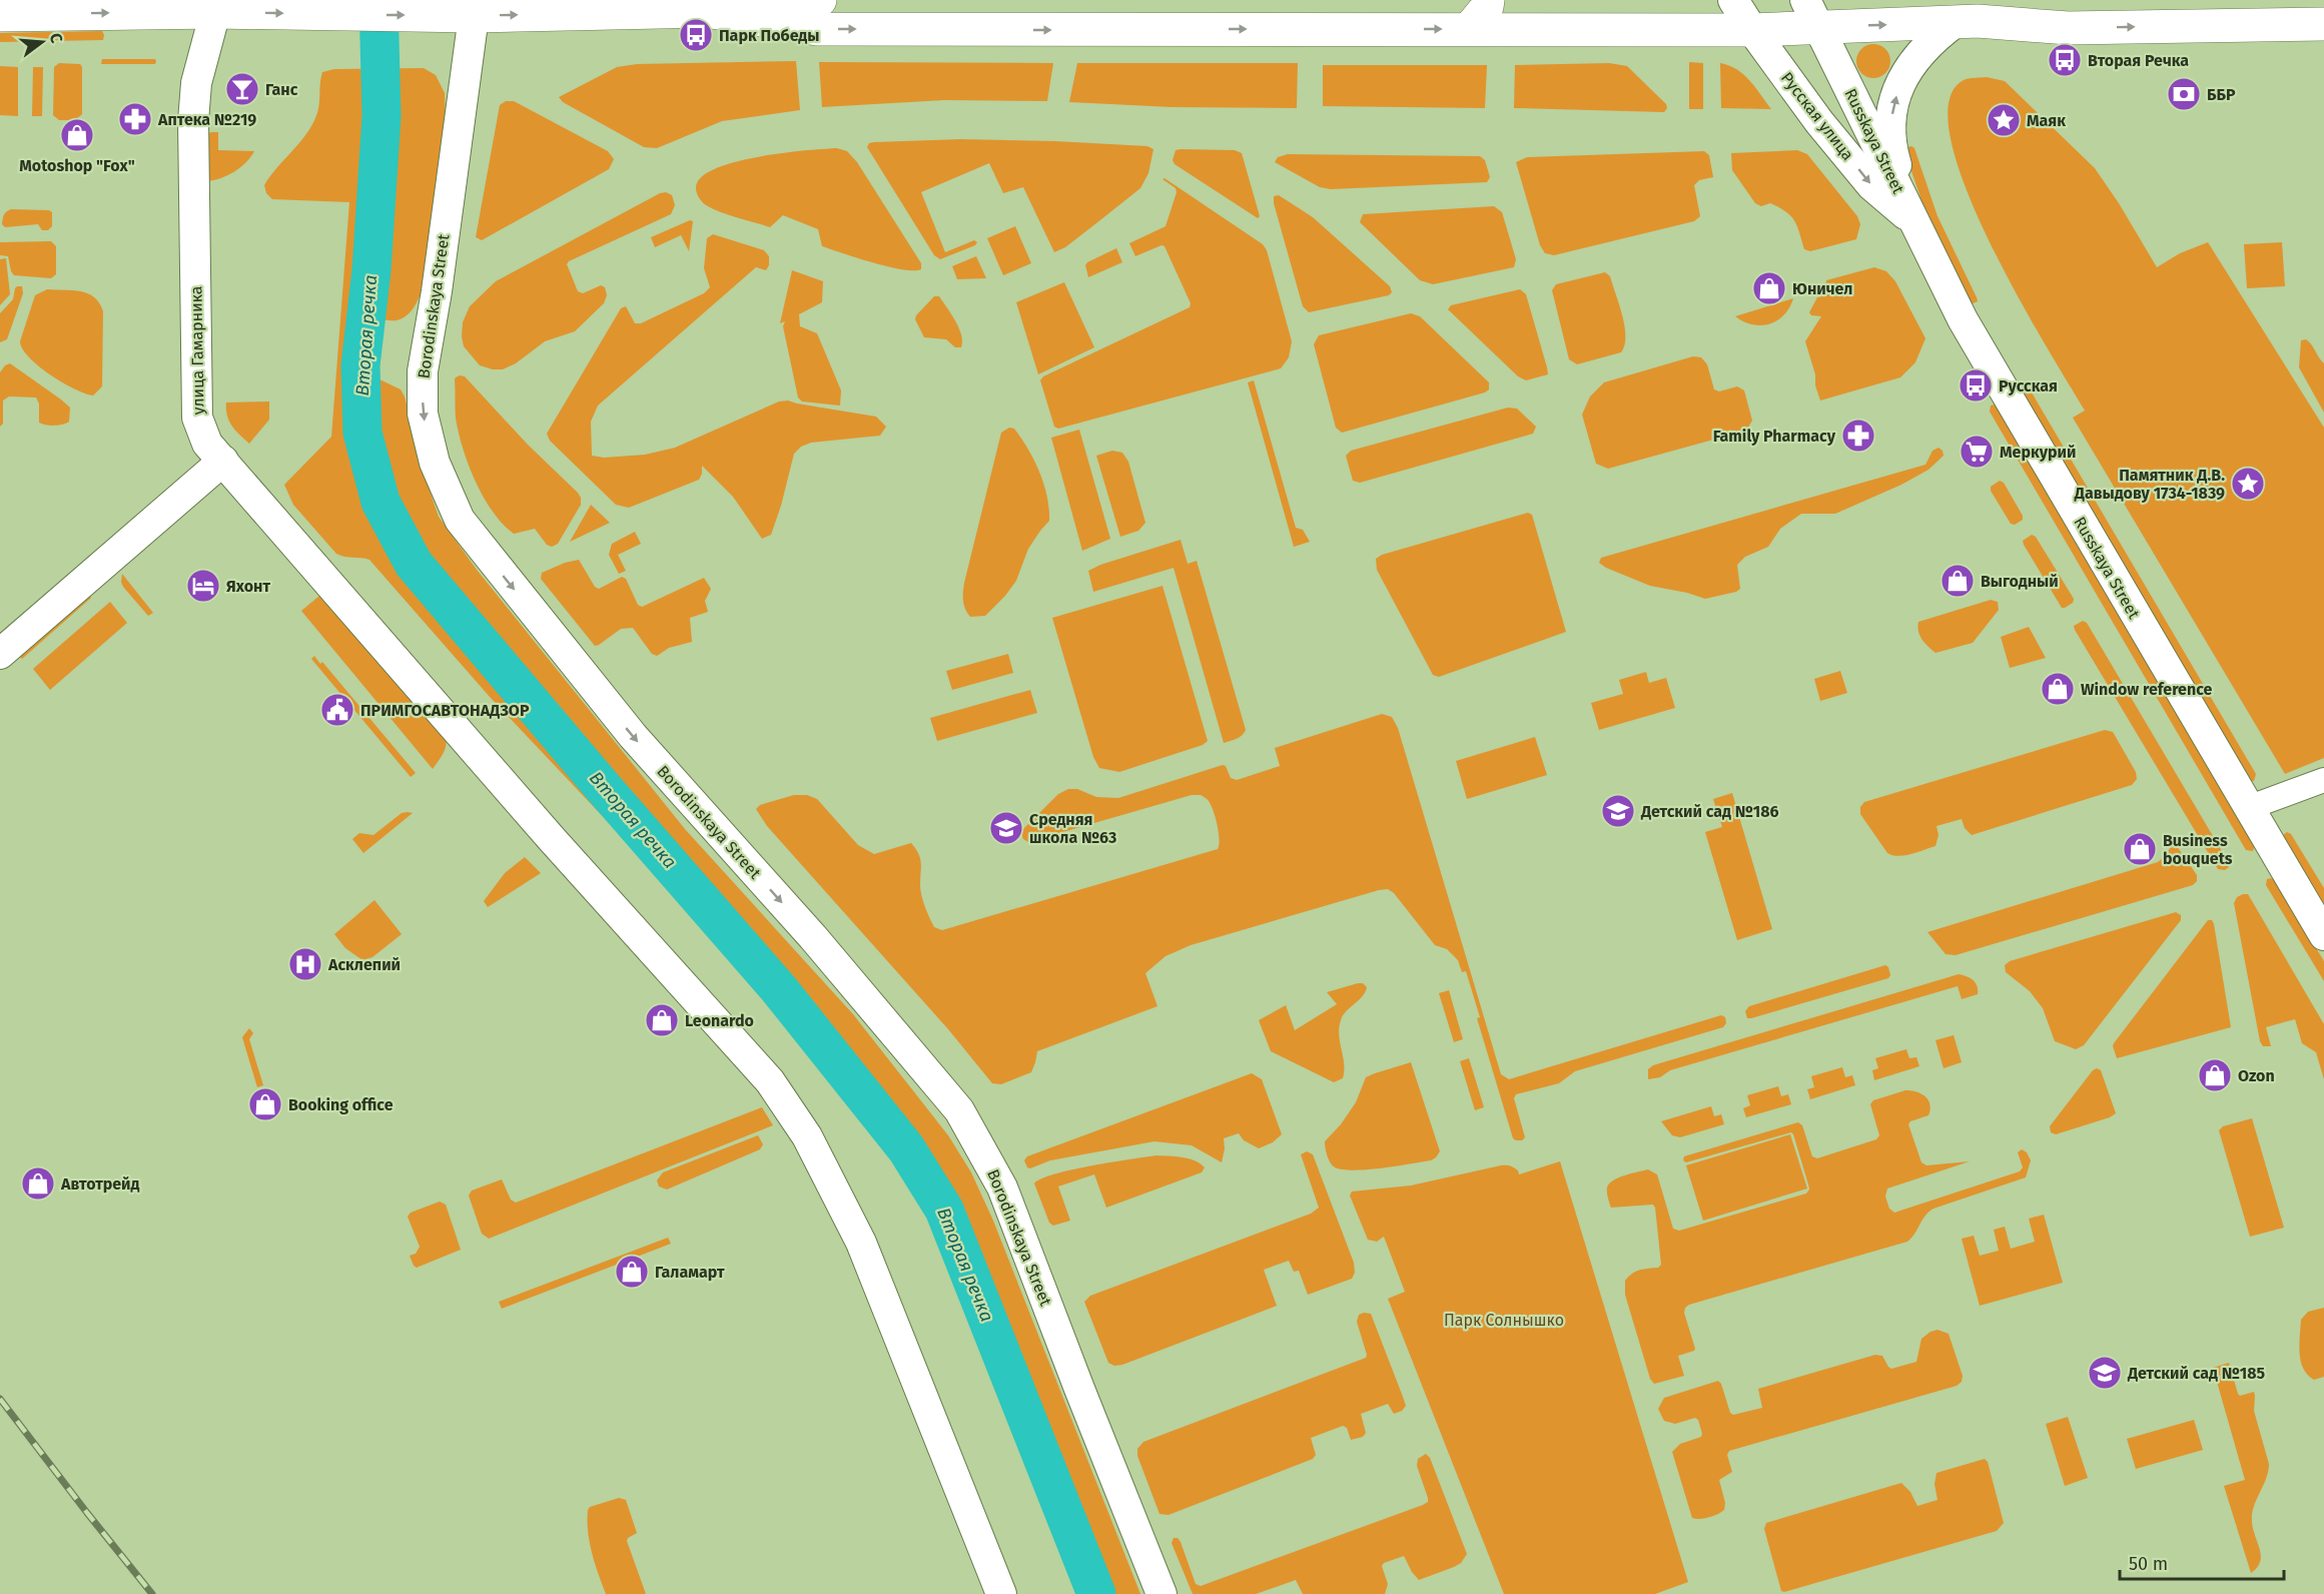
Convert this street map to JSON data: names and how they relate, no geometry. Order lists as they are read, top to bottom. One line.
{"streets":{"main road":["Русская улица","Russkaya Street","Borodinskaya Street","улица Гамарника"]},"crossings":[["Русская улица","Russkaya Street"]],"one_way":["Русская улица"],"water":["Вторая речка"],"parks":["Парк Солнышко"],"places":{"bus stop":["Парк Победы","Вторая Речка","Русская"],"bar":["Ганс"],"bank":["ББР"],"pharmacy":["Аптека №219","Family Pharmacy"],"place":["Маяк","Памятник Д.В. Давыдову 1734-1839"],"shop":["Motoshop \"Fox\"","Юничел","Выгодный","Window reference","Business bouquets","Leonardo","Ozon","Booking office","Автотрейд","Галамарт"],"supermarket":["Меркурий"],"hotel":["Яхонт"],"public building":["ПРИМГОСАВТОНАДЗОР"],"school or university":["Детский сад №186","Средняя школа №63","Детский сад №185"],"hospital":["Асклепий"]},"scale_bar":"50 m","north":"right"}
